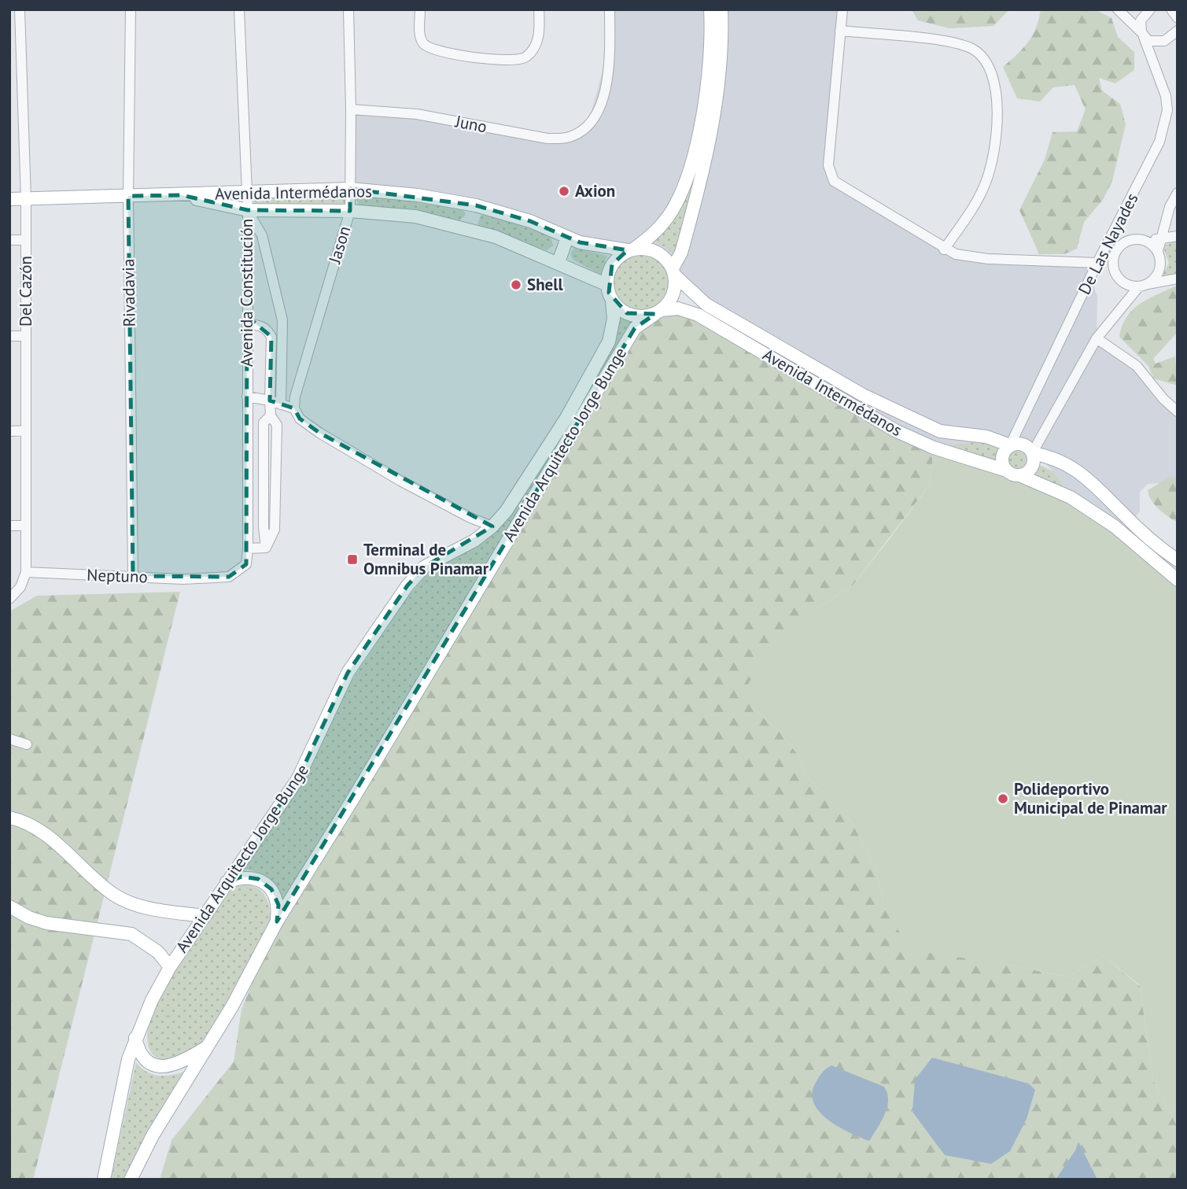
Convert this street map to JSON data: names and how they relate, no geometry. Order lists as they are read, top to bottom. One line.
{"streets":{"main road":["Avenida Intermédanos","Avenida Arquitecto Jorge Bunge"],"street":["Juno","De Las Nayades","Jason","Del Cazón","Rivadavia","Avenida Constitución","Neptuno"]},"crossings":[["Juno","Jason"],["Avenida Intermédanos","De Las Nayades"],["Avenida Intermédanos","Jason"],["Avenida Intermédanos","Del Cazón"],["Avenida Intermédanos","Rivadavia"],["Avenida Intermédanos","Avenida Constitución"],["Avenida Intermédanos","Avenida Arquitecto Jorge Bunge"],["Del Cazón","Neptuno"],["Rivadavia","Neptuno"],["Avenida Constitución","Neptuno"]],"places":{"other":["Axion","Shell","Polideportivo Municipal de Pinamar"],"transit":["Terminal de Omnibus Pinamar"]}}
